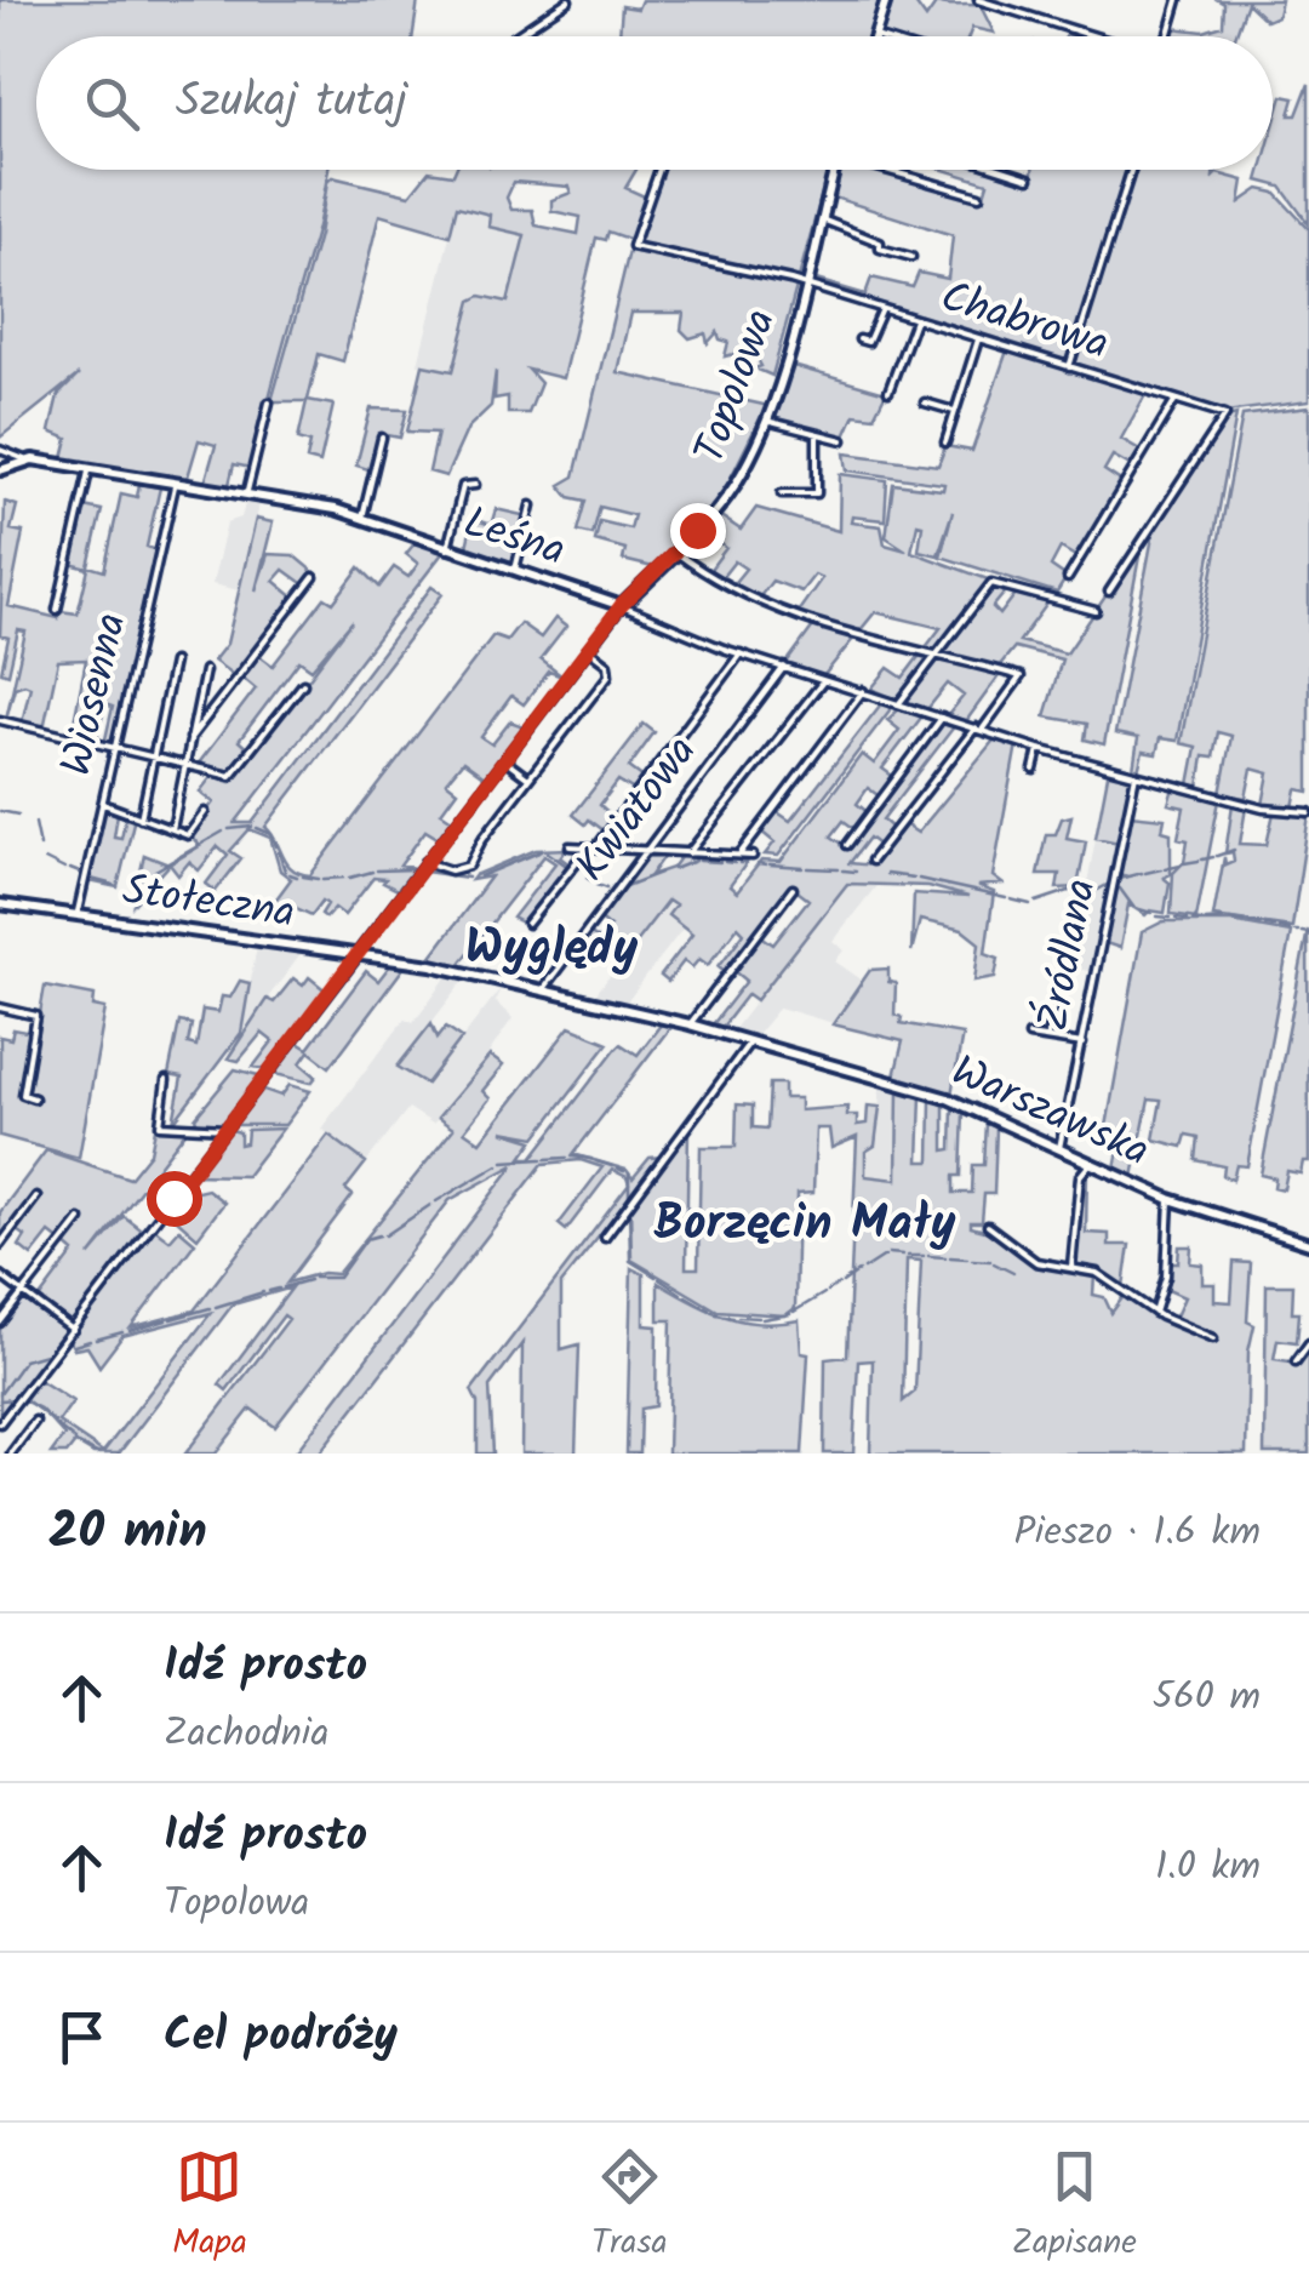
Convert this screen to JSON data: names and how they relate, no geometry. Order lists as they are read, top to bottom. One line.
{"streets":{"main road":["Topolowa","Leśna","Stołeczna","Warszawska"],"street":["Chabrowa","Wiosenna","Kwiatowa","Źródlana"]},"crossings":[["Chabrowa","Topolowa"],["Topolowa","Leśna"],["Topolowa","Stołeczna"],["Leśna","Wiosenna"],["Leśna","Kwiatowa"],["Leśna","Źródlana"],["Wiosenna","Stołeczna"],["Kwiatowa","Stołeczna"],["Stołeczna","Warszawska"],["Źródlana","Warszawska"]],"districts":["Wyględy","Borzęcin Mały"],"page":{"search":"Szukaj tutaj","heading":["20 min","Pieszo · 1.6 km"],"list":[["Idź prosto","Zachodnia","560 m"],["Idź prosto","Topolowa","1.0 km"],"Cel podróży"],"nav":["Mapa","Trasa","Zapisane"]}}
